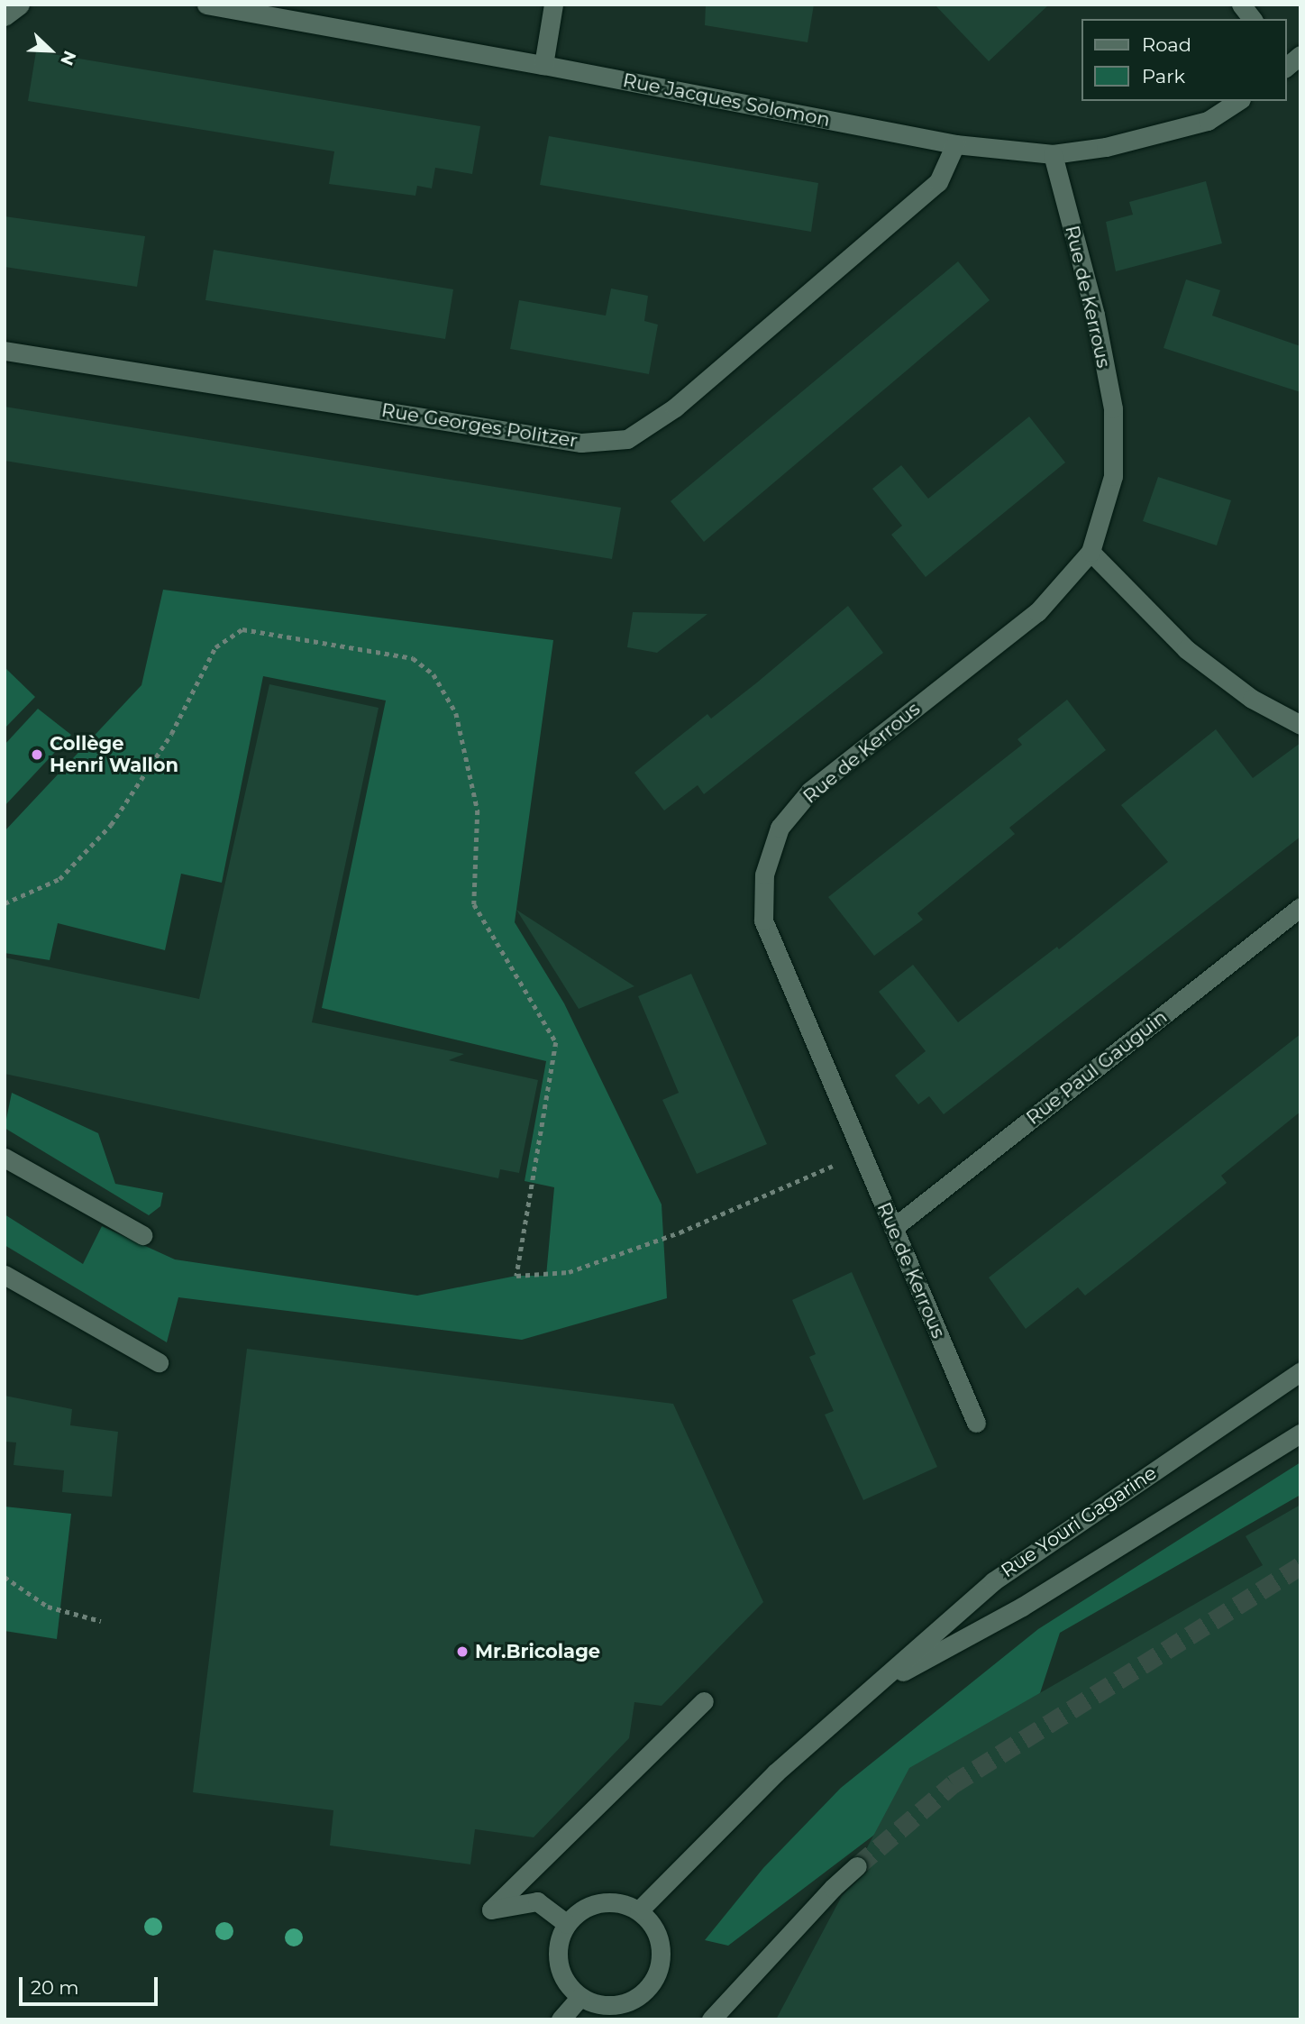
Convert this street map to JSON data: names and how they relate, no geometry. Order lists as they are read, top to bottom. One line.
{"streets":{"street":["Rue Jacques Solomon","Rue de Kerrous","Rue Georges Politzer","Rue Paul Gauguin","Rue Youri Gagarine"]},"crossings":[["Rue Jacques Solomon","Rue de Kerrous"],["Rue Jacques Solomon","Rue Georges Politzer"],["Rue de Kerrous","Rue Paul Gauguin"]],"places":["Collège Henri Wallon","Mr.Bricolage"],"legend":["Road","Park"],"scale_bar":"20 m","north":"bottom right"}
